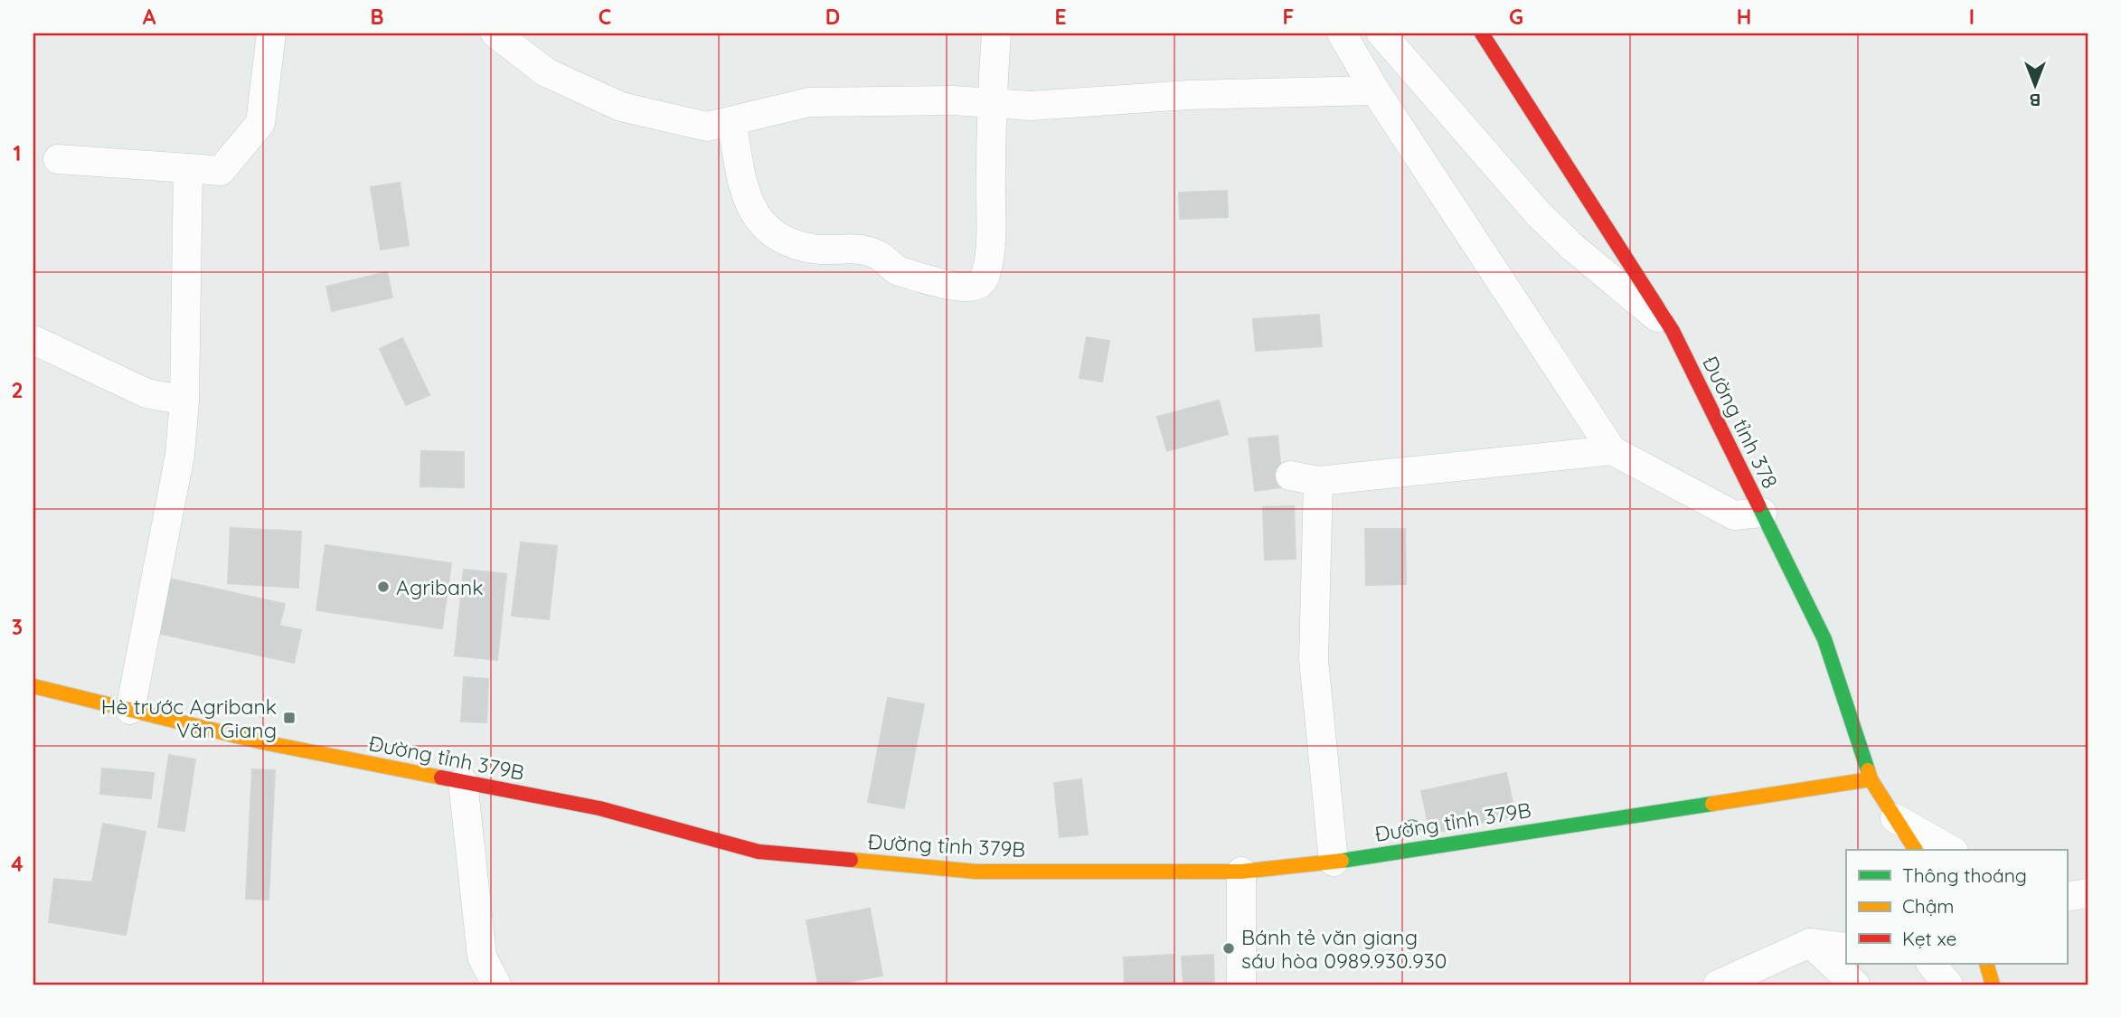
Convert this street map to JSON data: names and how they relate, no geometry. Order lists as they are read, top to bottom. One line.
{"streets":{"main road":["Đường tỉnh 378","Đường tỉnh 379B"]},"crossings":[["Đường tỉnh 378","Đường tỉnh 379B"]],"places":{"other":["Agribank","Bánh tẻ văn giang sáu hòa 0989.930.930"],"transit":["Hè trước Agribank Văn Giang"]},"legend":["Thông thoáng","Chậm","Kẹt xe"],"north":"bottom","grid":{"columns":["A","B","C","D","E","F","G","H","I"],"rows":["1","2","3","4"]}}
